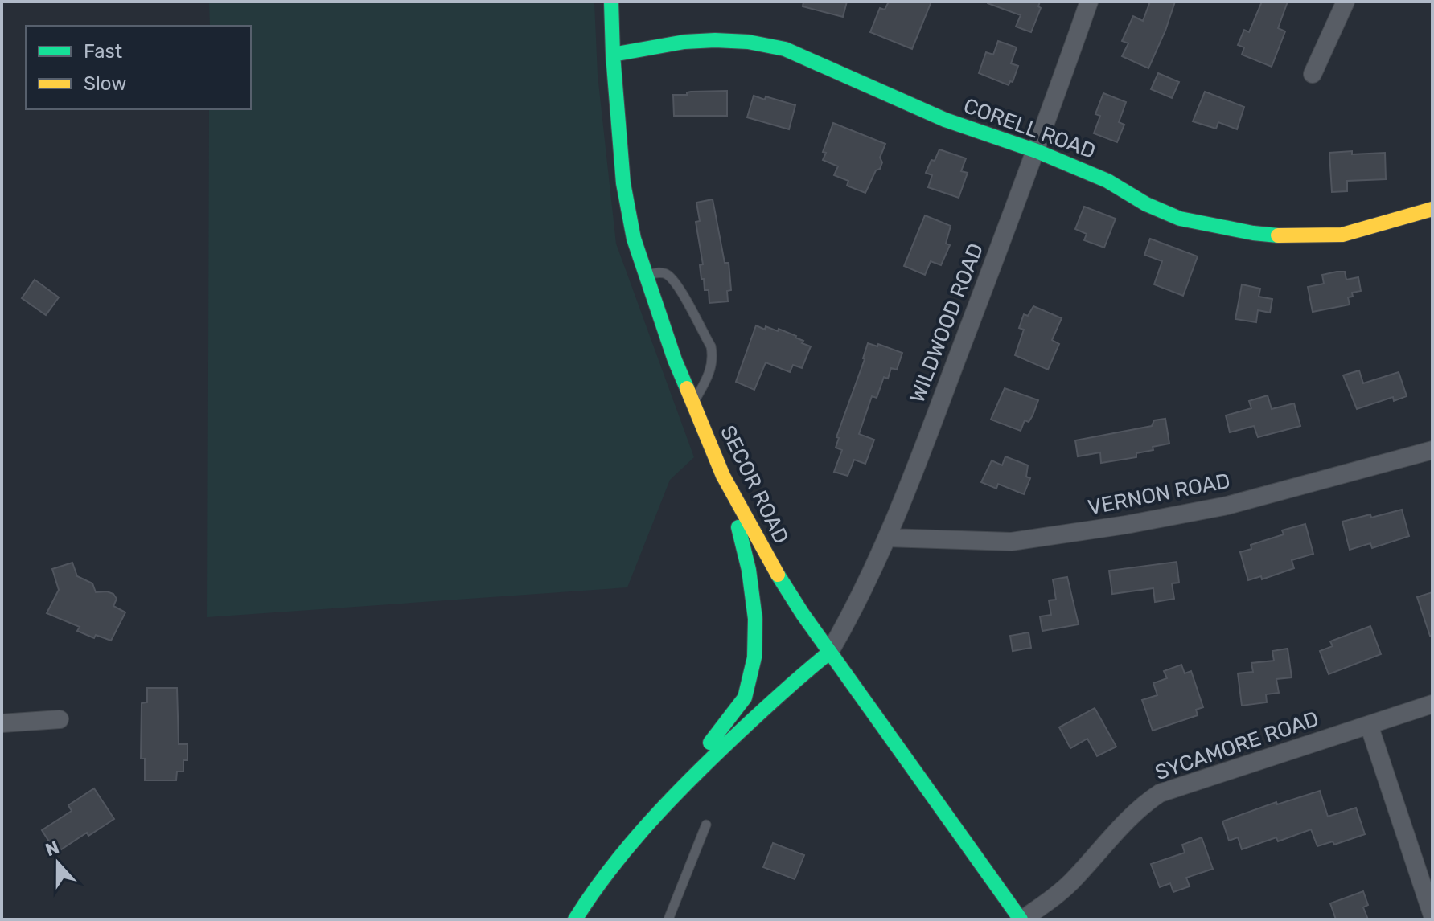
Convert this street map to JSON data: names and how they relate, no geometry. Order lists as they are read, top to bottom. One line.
{"streets":{"main road":["CORELL ROAD","SECOR ROAD"],"street":["WILDWOOD ROAD","VERNON ROAD","SYCAMORE ROAD"]},"crossings":[["CORELL ROAD","WILDWOOD ROAD"],["CORELL ROAD","SECOR ROAD"],["WILDWOOD ROAD","SECOR ROAD"],["WILDWOOD ROAD","VERNON ROAD"],["SECOR ROAD","SYCAMORE ROAD"]],"legend":["Fast","Slow"],"north":"top"}
